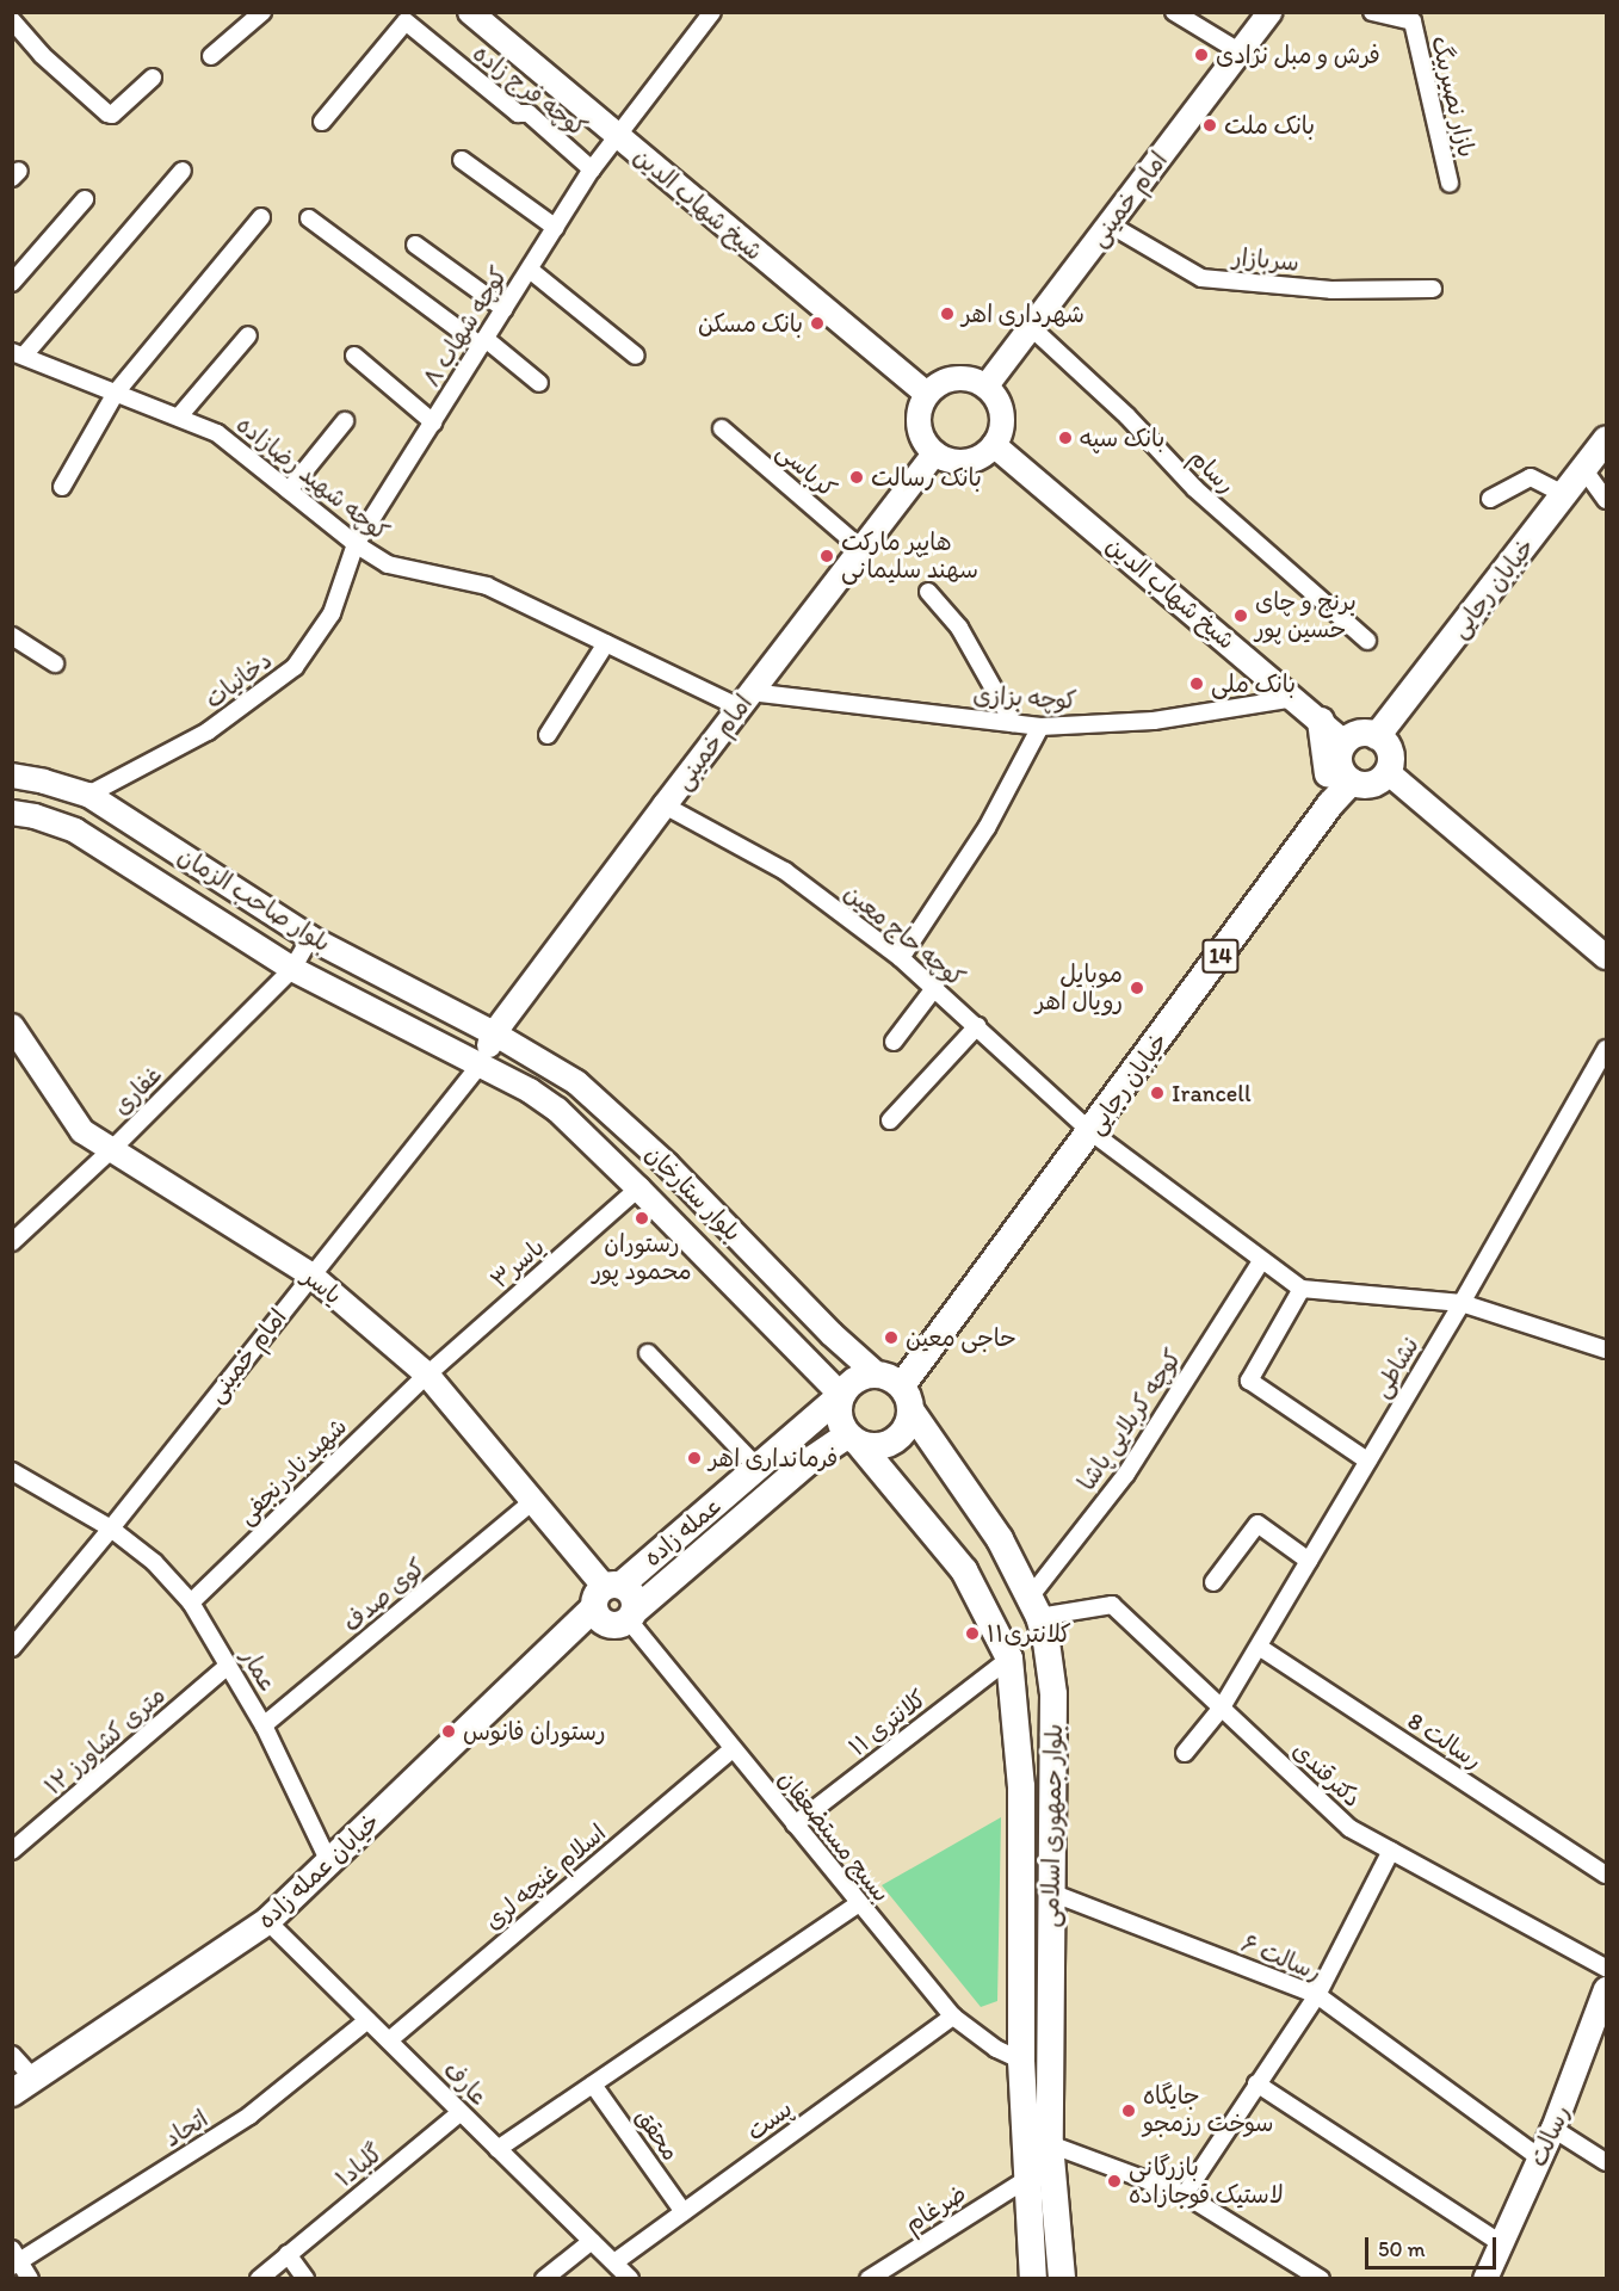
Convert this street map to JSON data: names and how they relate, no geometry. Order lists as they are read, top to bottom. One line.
{"streets":{"main road":["امام خمینی","شیخ شهاب الدین","خیابان رجایی","بلوار صاحب الزمان","14","بلوار ستارخان","یاسر","عمله زاده","بلوار جمهوری اسلامی","خیابان عمله زاده","رسالت"],"street":["کوچه فرج زاده","بازار نصیربیگ","سربازار","کوچه شهاب ۸","کرباسی","رسام","کوچه شهید رضازاده","دخانیات","کوچه بزازی","کوچه حاج معین","غفاری","یاسر۳","نشاطی","کوچه کربلایی پاشا","شهیدنادرنجفی","کوی صدف","عمار","کلانتری ۱۱","۱۲ متری کشاورز","رسالت 8","دکترقندی","بسیج مستضعفان","اسلام غنچه لری","رسالت ۶","عارف","پست","اتحاد","محقق","گلباد۱","ضرغام"]},"crossings":[["کوچه فرج زاده","کوچه شهاب ۸"],["امام خمینی","شیخ شهاب الدین"],["امام خمینی","سربازار"],["امام خمینی","کرباسی"],["امام خمینی","رسام"],["امام خمینی","کوچه شهید رضازاده"],["امام خمینی","کوچه بزازی"],["امام خمینی","بلوار صاحب الزمان"],["امام خمینی","کوچه حاج معین"],["امام خمینی","بلوار ستارخان"],["امام خمینی","یاسر"],["امام خمینی","عمار"],["شیخ شهاب الدین","کوچه شهاب ۸"],["شیخ شهاب الدین","خیابان رجایی"],["شیخ شهاب الدین","کوچه بزازی"],["کوچه شهاب ۸","کوچه شهید رضازاده"],["کوچه شهاب ۸","دخانیات"],["کوچه شهید رضازاده","دخانیات"],["کوچه شهید رضازاده","کوچه بزازی"],["خیابان رجایی","کوچه حاج معین"],["خیابان رجایی","بلوار ستارخان"],["خیابان رجایی","عمله زاده"],["خیابان رجایی","بلوار جمهوری اسلامی"],["دخانیات","بلوار صاحب الزمان"],["بلوار صاحب الزمان","غفاری"],["بلوار صاحب الزمان","بلوار ستارخان"],["کوچه حاج معین","کوچه کربلایی پاشا"],["غفاری","یاسر"],["بلوار ستارخان","یاسر۳"],["بلوار ستارخان","عمله زاده"],["بلوار ستارخان","بلوار جمهوری اسلامی"],["یاسر۳","یاسر"],["یاسر۳","شهیدنادرنجفی"],["یاسر","شهیدنادرنجفی"],["یاسر","عمله زاده"],["یاسر","کوی صدف"],["یاسر","بسیج مستضعفان"],["یاسر","خیابان عمله زاده"],["نشاطی","رسالت 8"],["نشاطی","دکترقندی"],["کوچه کربلایی پاشا","دکترقندی"],["کوچه کربلایی پاشا","بلوار جمهوری اسلامی"],["شهیدنادرنجفی","عمار"],["عمله زاده","بلوار جمهوری اسلامی"],["عمله زاده","بسیج مستضعفان"],["عمله زاده","خیابان عمله زاده"],["کوی صدف","عمار"],["عمار","۱۲ متری کشاورز"],["عمار","خیابان عمله زاده"],["کلانتری ۱۱","بلوار جمهوری اسلامی"],["کلانتری ۱۱","بسیج مستضعفان"],["دکترقندی","بلوار جمهوری اسلامی"],["بلوار جمهوری اسلامی","بسیج مستضعفان"],["بلوار جمهوری اسلامی","رسالت ۶"],["بلوار جمهوری اسلامی","ضرغام"],["بسیج مستضعفان","خیابان عمله زاده"],["بسیج مستضعفان","اسلام غنچه لری"],["بسیج مستضعفان","پست"],["خیابان عمله زاده","عارف"],["اسلام غنچه لری","عارف"],["رسالت ۶","رسالت"],["عارف","پست"],["عارف","اتحاد"],["عارف","گلباد۱"],["پست","محقق"]],"places":["فرش و مبل نژادی","بانک ملت","شهرداری اهر","بانک مسکن","بانک سپه","بانک رسالت","هایپر مارکت سهند سلیمانی","برنج و چای حسین پور","بانک ملی","موبایل رویال اهر","Irancell","رستوران محمود پور","حاجی معین","فرمانداری اهر","کلانتری۱۱","رستوران فانوس","جایگاه سوخت رزمجو","بازرگانی لاستیک قوجازاده"],"scale_bar":"50 m"}
